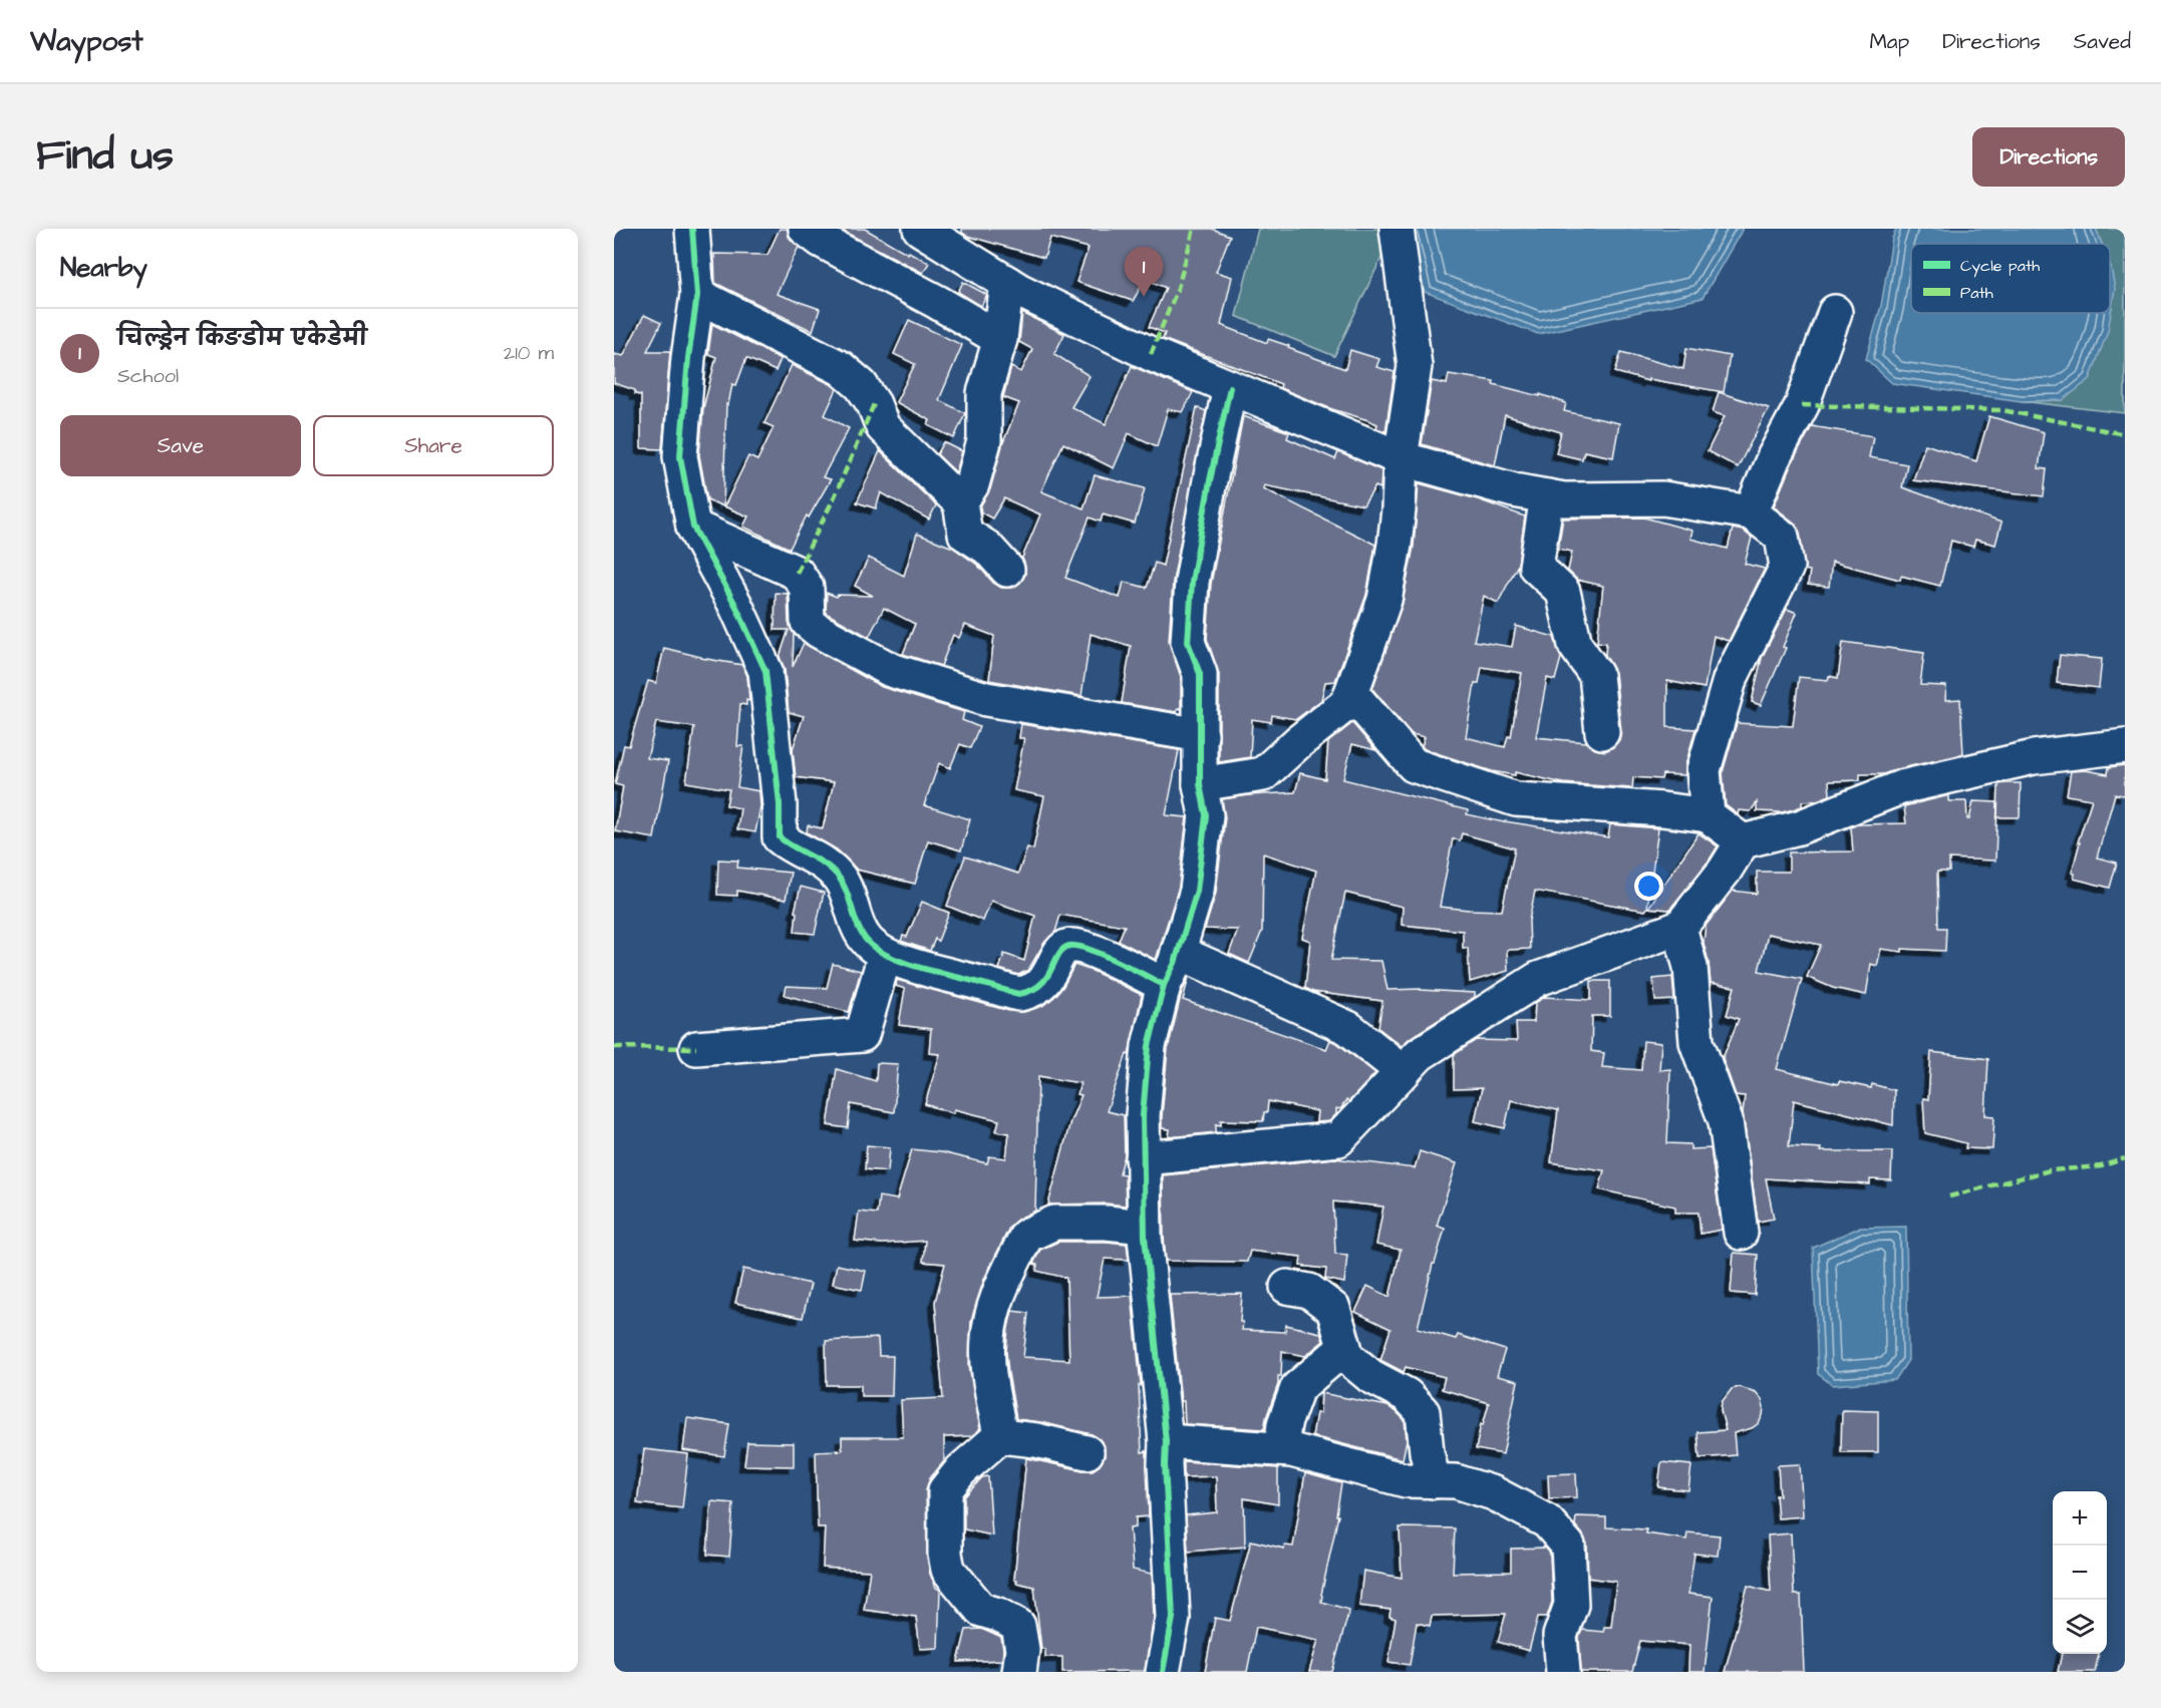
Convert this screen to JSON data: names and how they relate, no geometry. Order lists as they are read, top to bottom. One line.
{"legend":["Cycle path","Path"],"page":{"header":"Waypost","nav":["Map","Directions","Saved"],"title":"Find us","buttons":["Directions",["Save","Share"]],"heading":"Nearby","pins":"1","list":[{"mark":"1","name":"चिल्ड्रेन किङडोम एकेडेमी","note":"School","value":"210 m"}],"map_buttons":["+","−"]}}
